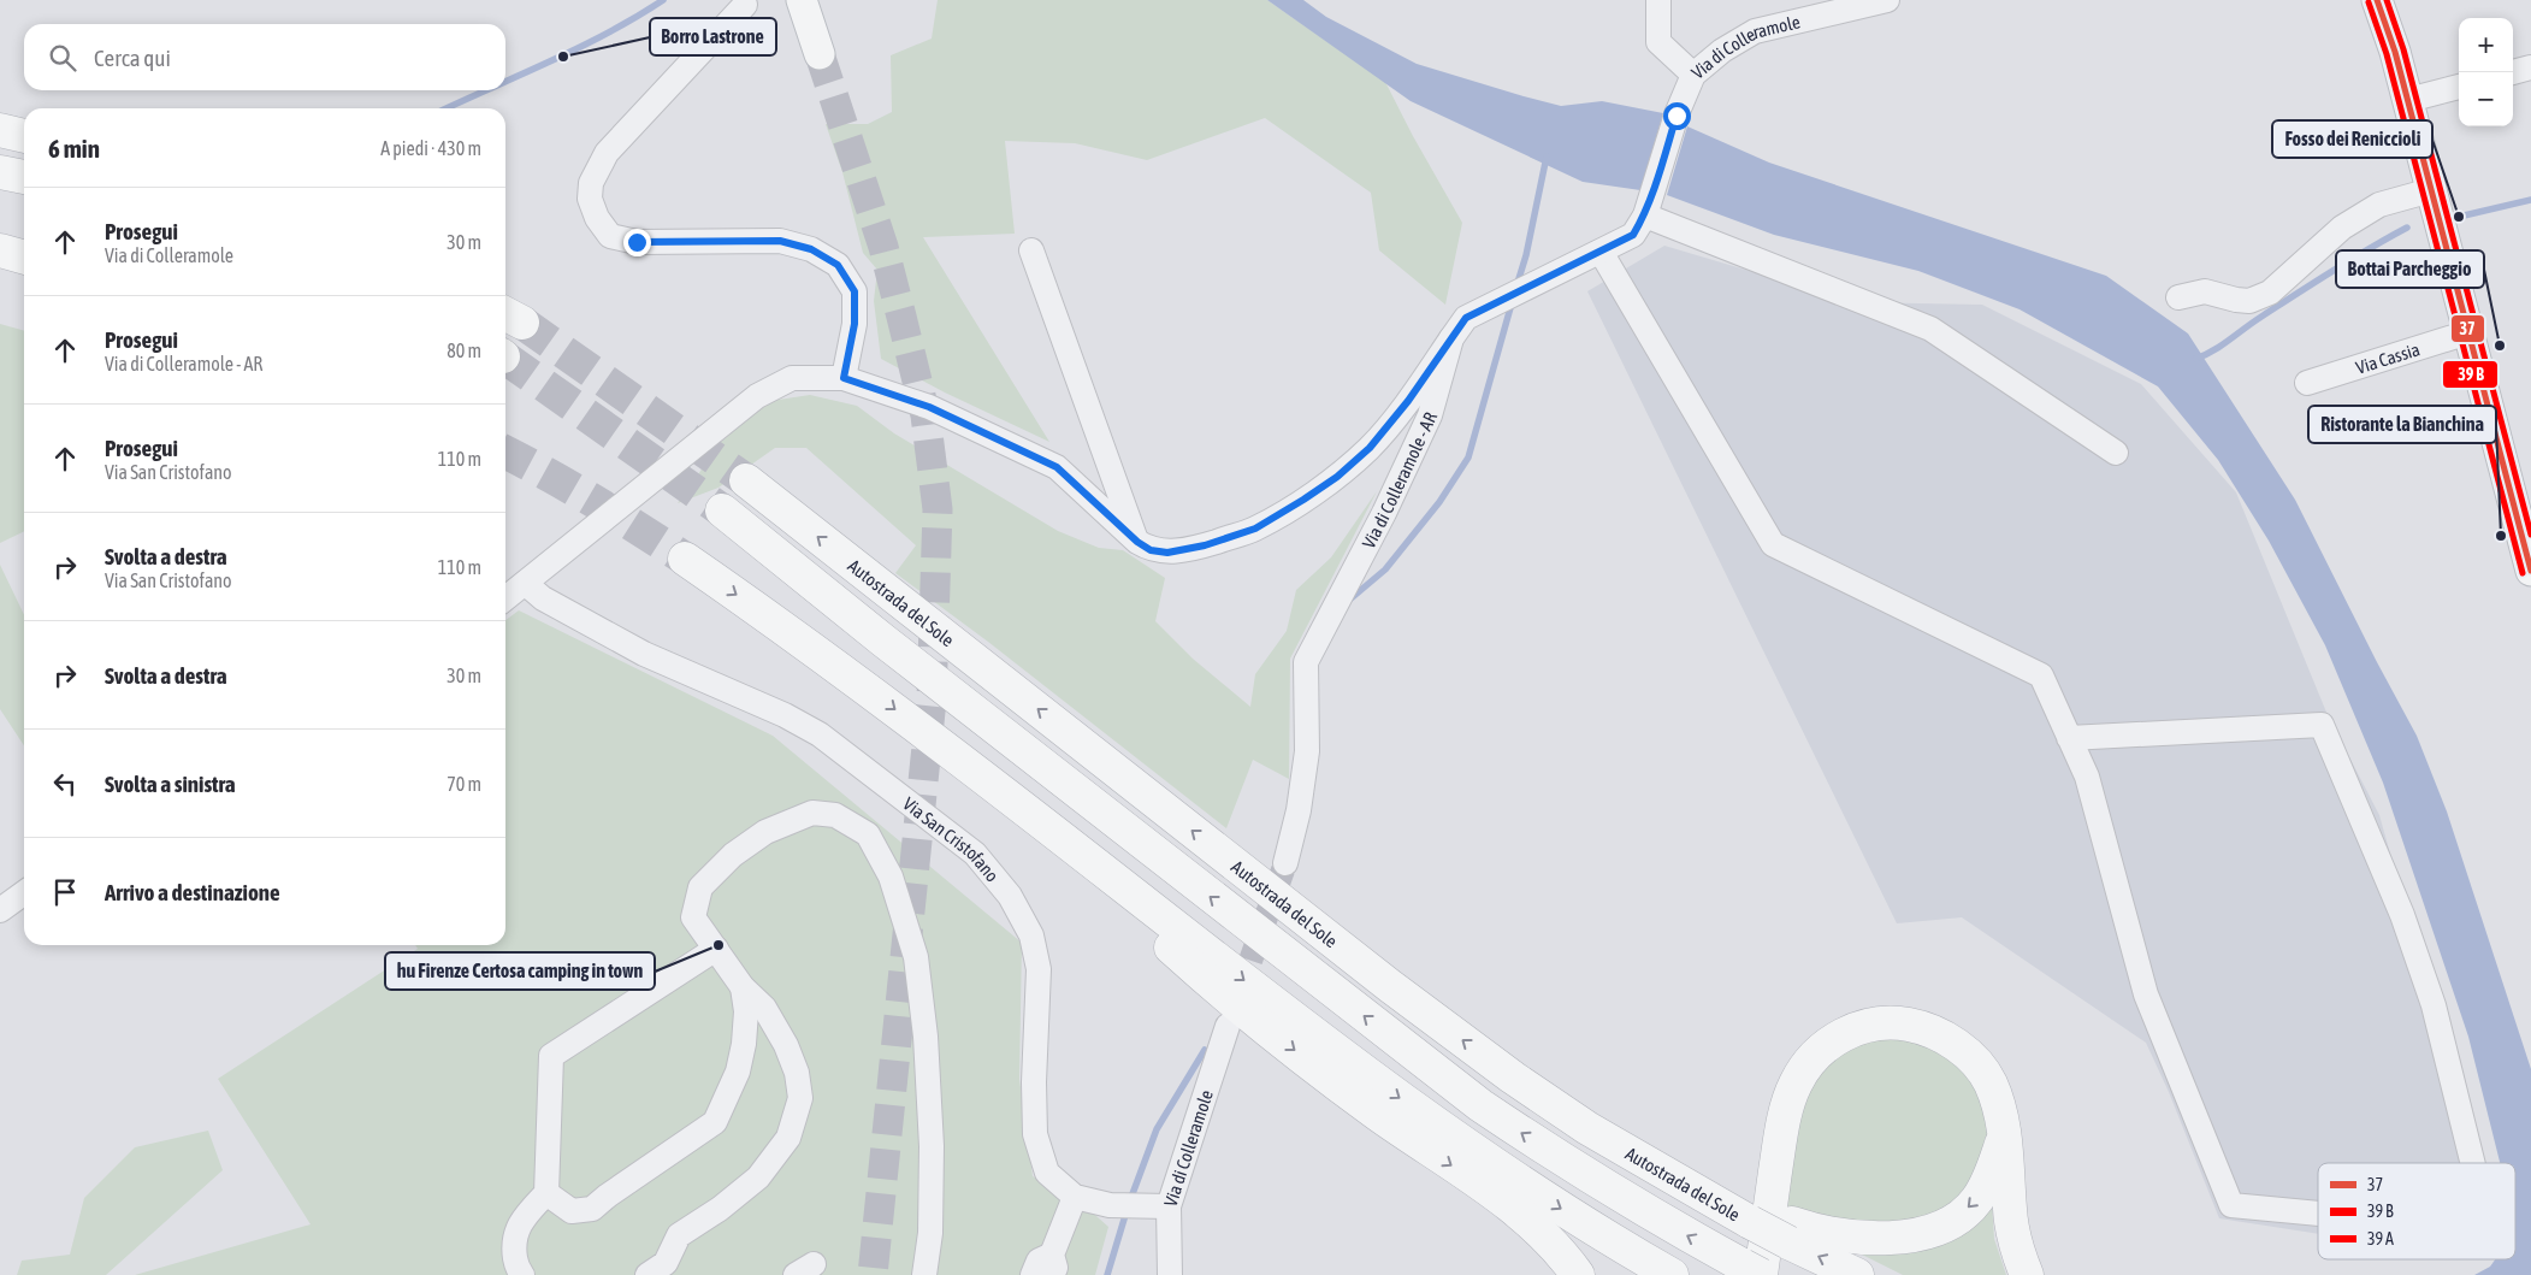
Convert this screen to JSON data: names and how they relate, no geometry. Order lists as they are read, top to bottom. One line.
{"streets":{"highway":["Autostrada del Sole"],"street":["Via di Colleramole","Via Cassia","Via di Colleramole - AR","Via San Cristofano"]},"crossings":[["Via di Colleramole","Via di Colleramole - AR"],["Via di Colleramole","Via San Cristofano"]],"places":["Borro Lastrone","Fosso dei Reniccioli","Bottai Parcheggio","Ristorante la Bianchina","hu Firenze Certosa camping in town"],"lines":["transit line 37"],"legend":["37","39 B","39 A"],"page":{"map_buttons":["+","−"],"search":"Cerca qui","heading":["6 min","A piedi · 430 m"],"list":[["Prosegui","Via di Colleramole","30 m"],["Prosegui","Via di Colleramole - AR","80 m"],["Prosegui","Via San Cristofano","110 m"],["Svolta a destra","Via San Cristofano","110 m"],["Svolta a destra","30 m"],["Svolta a sinistra","70 m"],"Arrivo a destinazione"]}}
